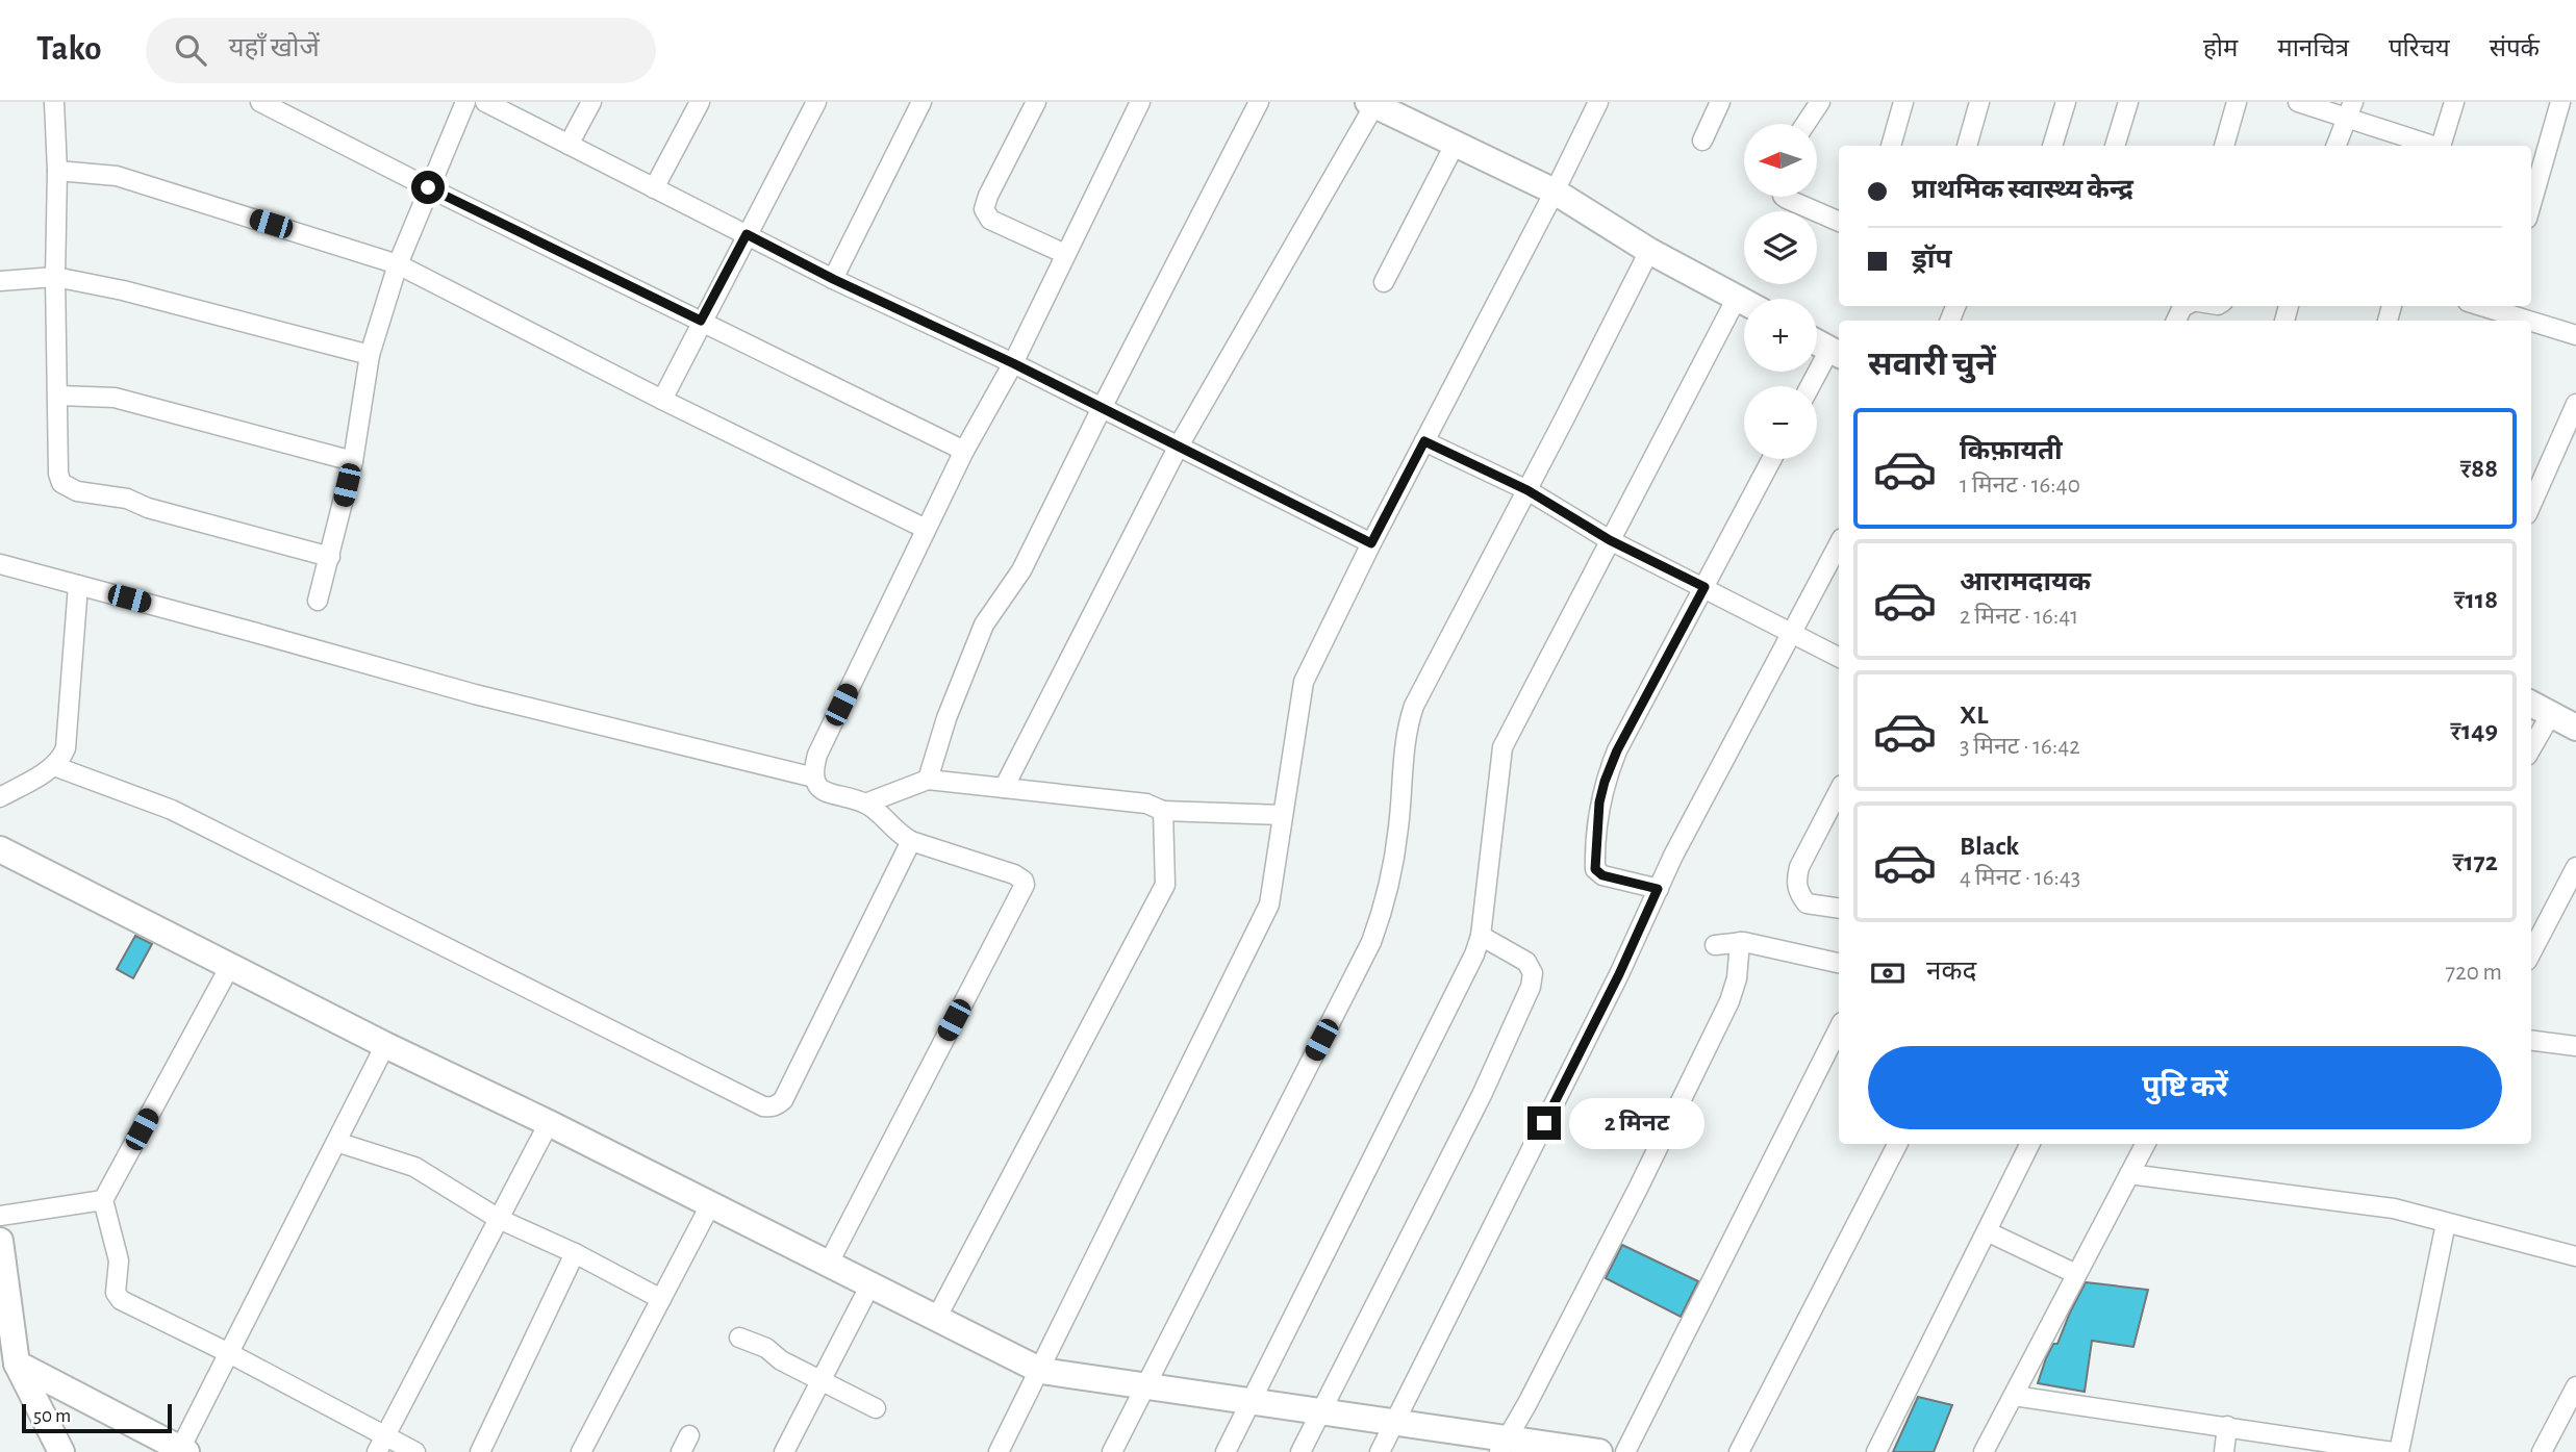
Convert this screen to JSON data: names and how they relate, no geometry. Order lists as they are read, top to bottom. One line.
{"scale_bar":"50 m","north":"left","page":{"header":"Tako","search":"यहाँ खोजें","nav":["होम","मानचित्र","परिचय","संपर्क"],"map_buttons":["+","−"],"banner":["प्राथमिक स्वास्थ्य केन्द्र","ड्रॉप"],"heading":"सवारी चुनें","list":[{"name":"किफ़ायती","note":"1 मिनट · 16:40","value":"₹88"},{"name":"आरामदायक","note":"2 मिनट · 16:41","value":"₹118"},{"name":"XL","note":"3 मिनट · 16:42","value":"₹149"},{"name":"Black","note":"4 मिनट · 16:43","value":"₹172"}],"pay":["नकद","720 m"],"buttons":"पुष्टि करें","bubble":"2 मिनट","scale":"50 m"}}
